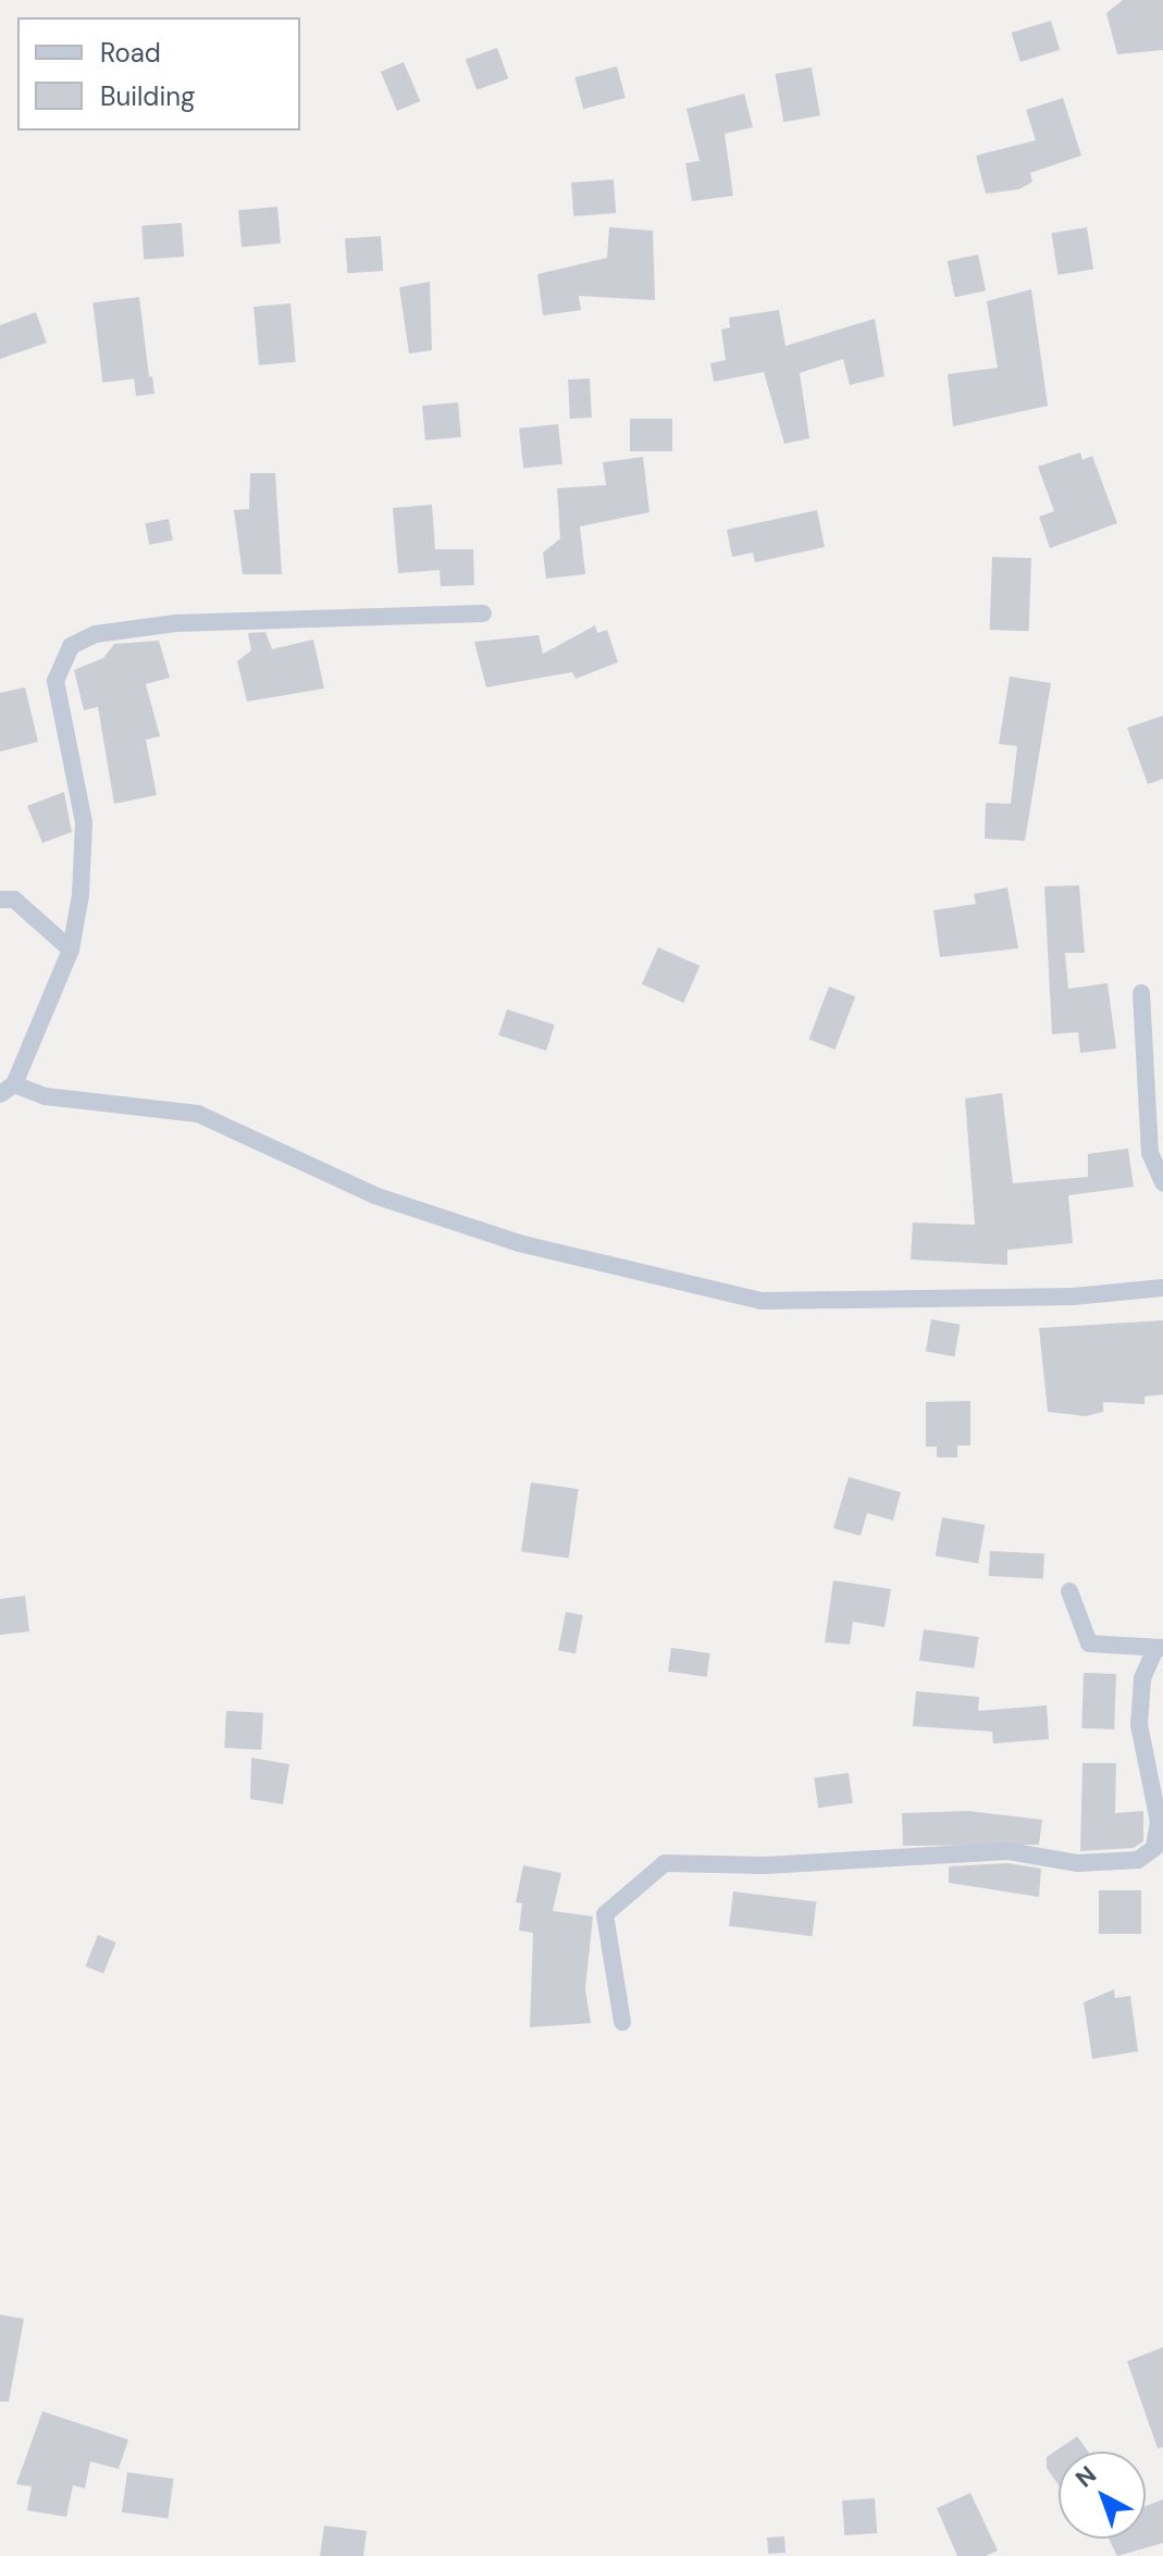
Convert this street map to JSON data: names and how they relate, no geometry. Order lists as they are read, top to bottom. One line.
{"legend":["Road","Building"],"north":"top left"}
